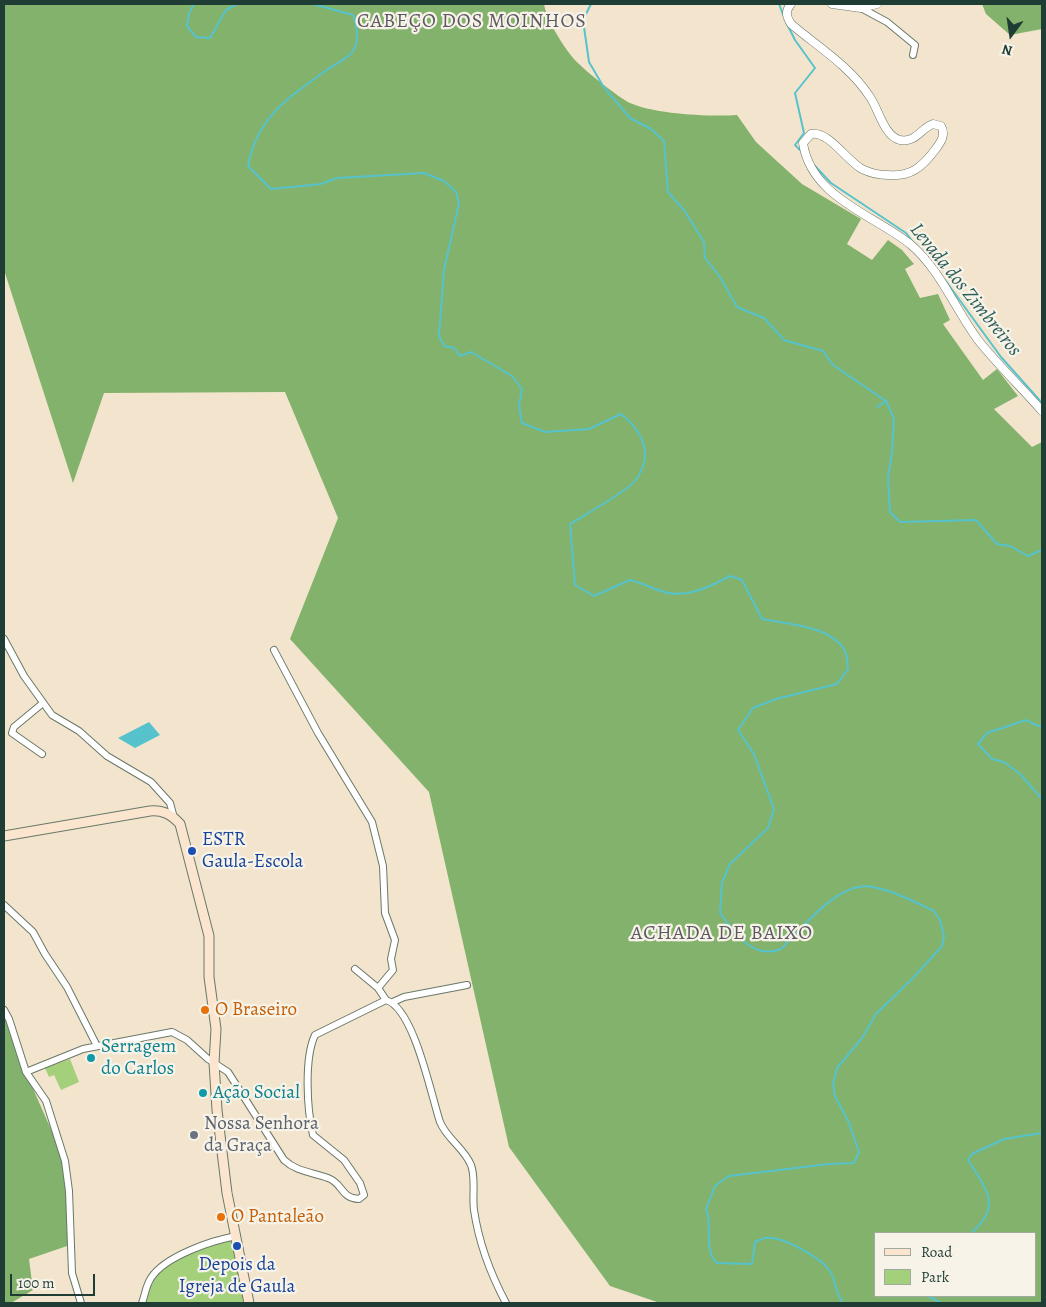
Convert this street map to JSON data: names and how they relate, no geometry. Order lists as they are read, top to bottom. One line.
{"districts":["CABEÇO DOS MOINHOS","ACHADA DE BAIXO"],"water":["Levada dos Zimbreiros"],"places":["ESTR Gaula-Escola","O Braseiro","Serragem do Carlos","Ação Social","Nossa Senhora da Graça","O Pantaleão","Depois da Igreja de Gaula"],"legend":["Road","Park"],"scale_bar":"100 m","north":"bottom"}
